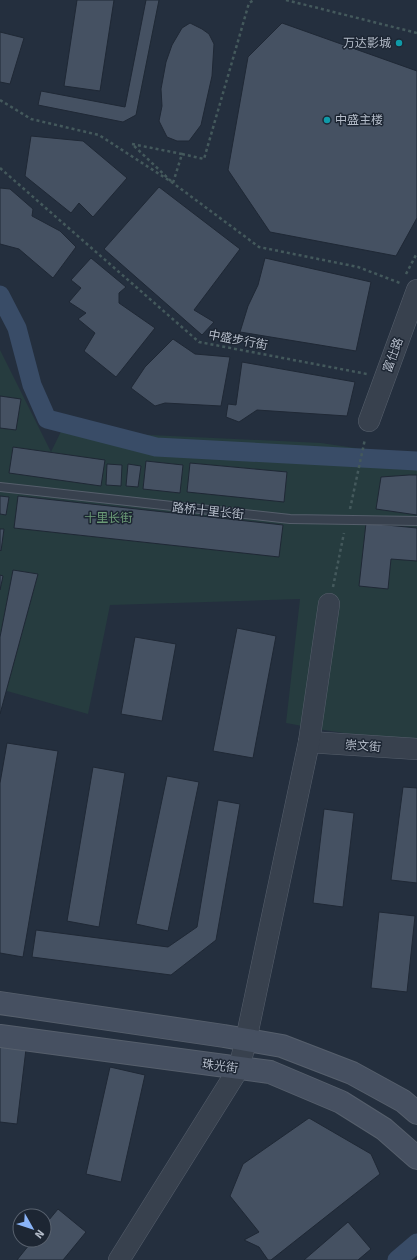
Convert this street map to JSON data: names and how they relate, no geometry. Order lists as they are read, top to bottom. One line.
{"streets":{"main road":["珠光街"],"street":["富仕路","崇文街"],"lane":["路桥十里长街"],"path":["中盛步行街"]},"parks":["十里长街"],"places":["万达影城","中盛主楼"],"north":"bottom right"}
